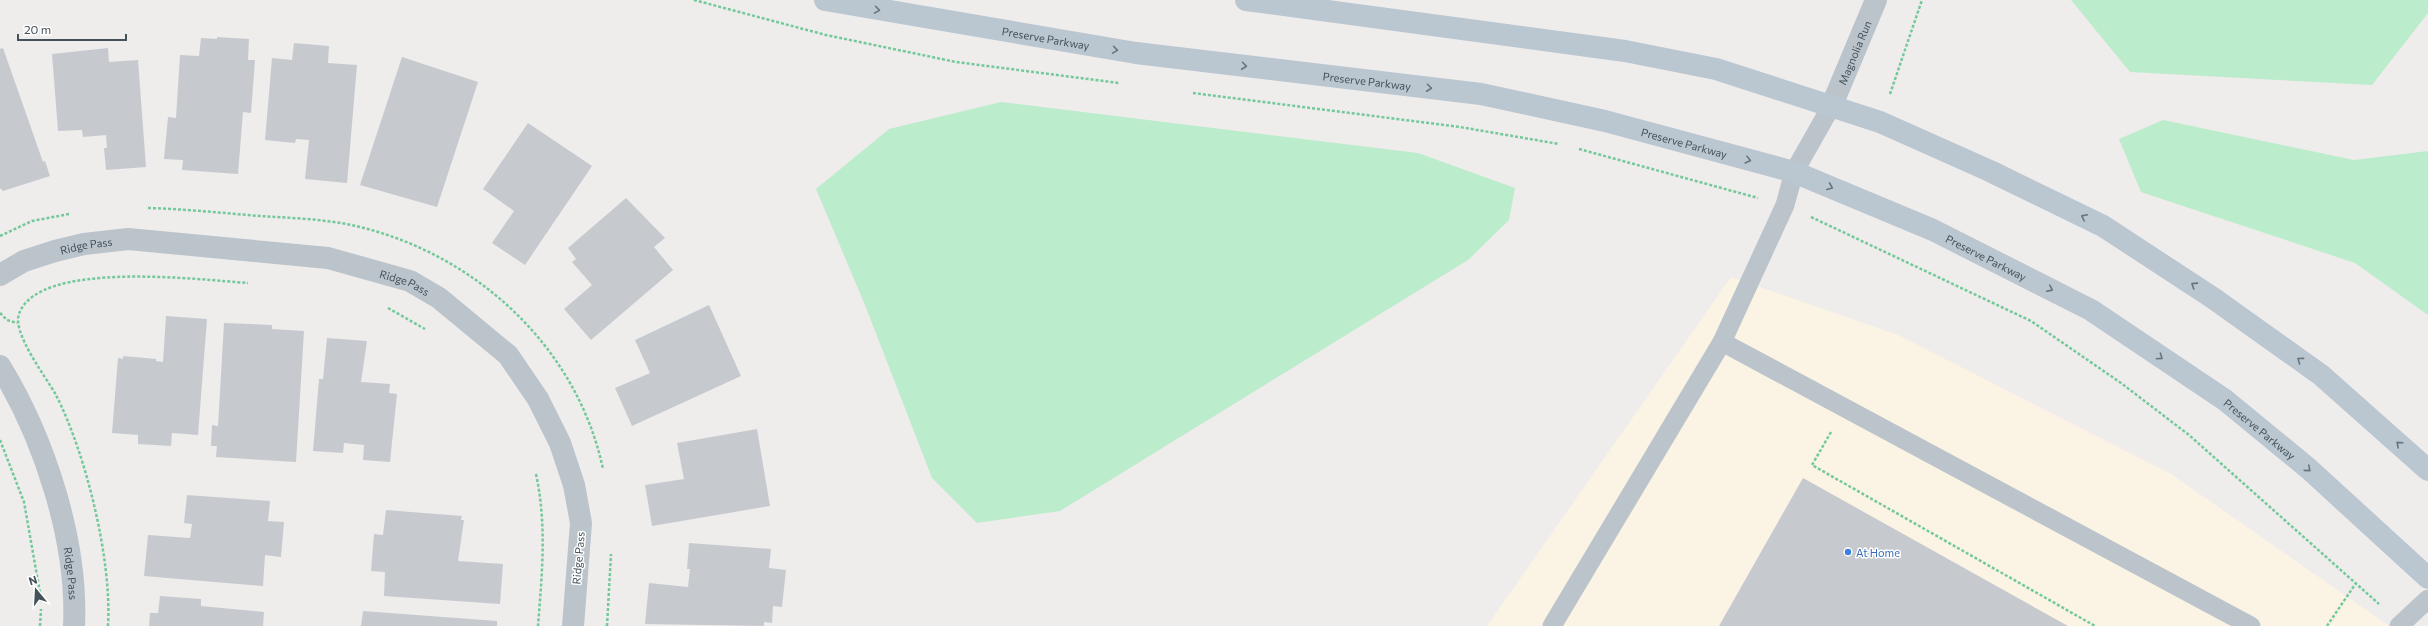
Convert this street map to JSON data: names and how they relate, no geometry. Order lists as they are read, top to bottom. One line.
{"streets":{"street":["Preserve Parkway","Magnolia Run","Ridge Pass"]},"places":["At Home"],"scale_bar":"20 m","north":"top"}
